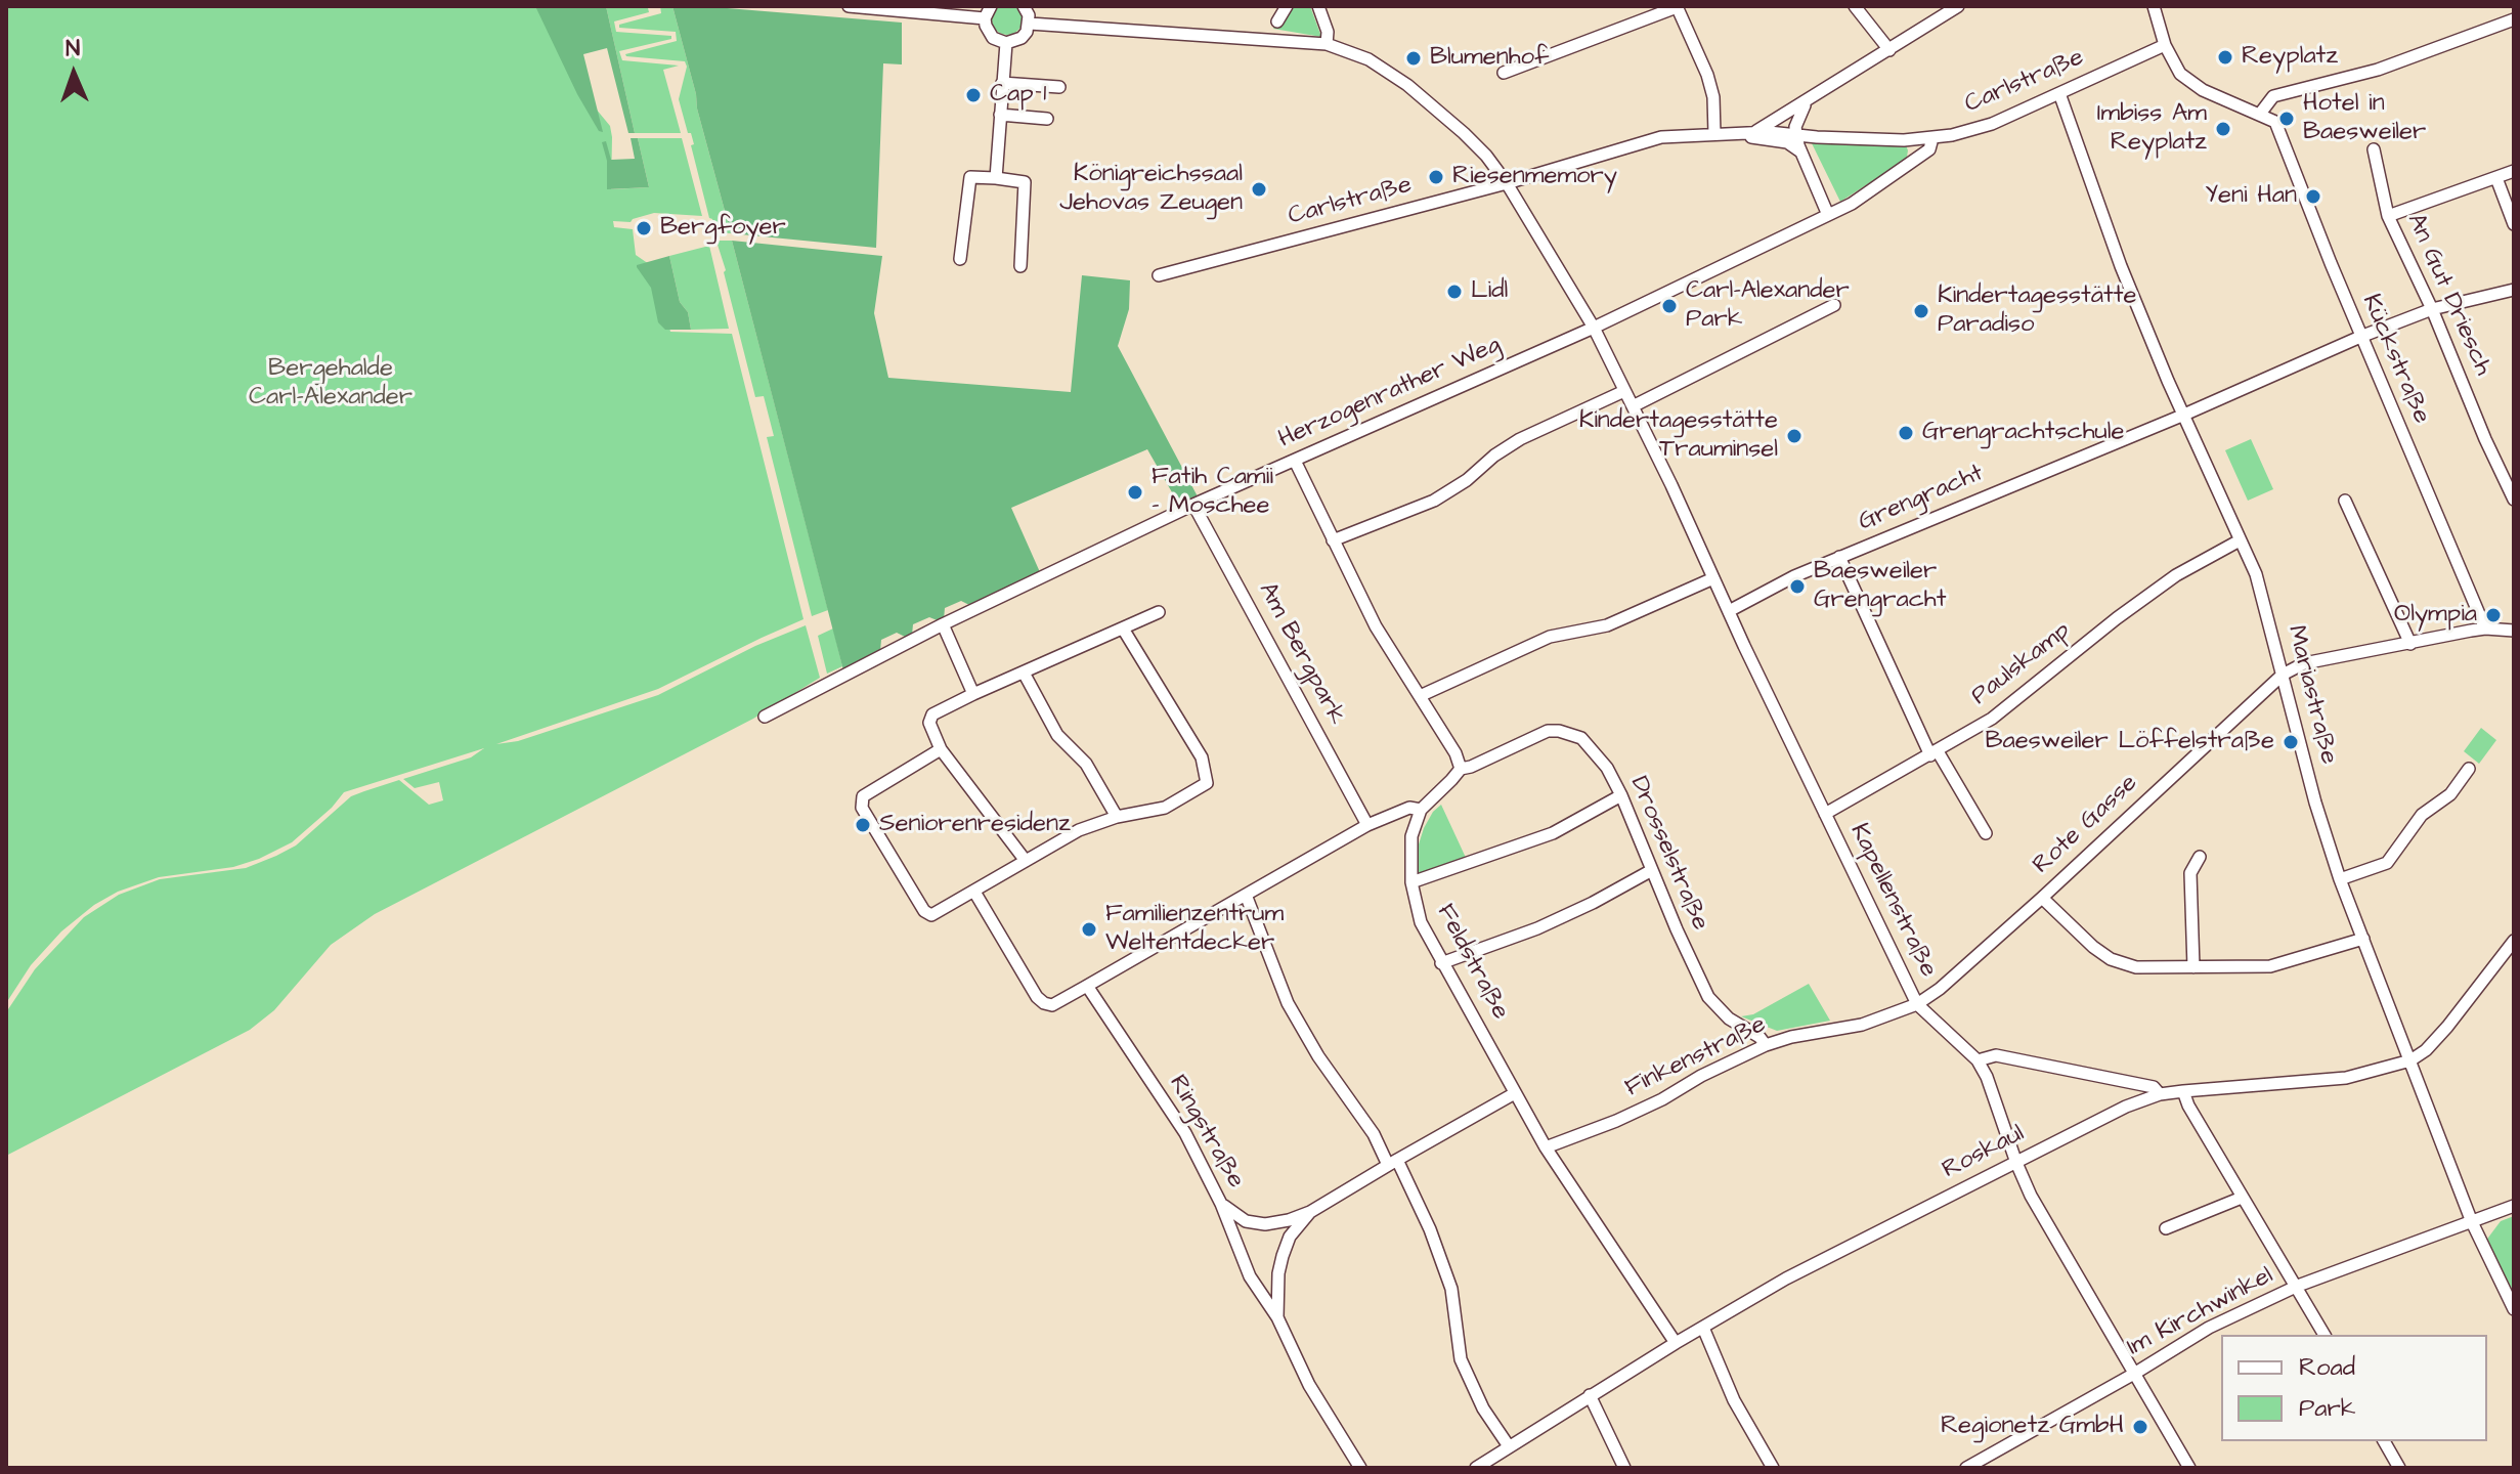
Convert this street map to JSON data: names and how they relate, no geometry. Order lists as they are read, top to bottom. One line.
{"streets":{"street":["Carlstraße","An Gut Driesch","Kückstraße","Herzogenrather Weg","Grengracht","Am Bergpark","Paulskamp","Mariastraße","Rote Gasse","Drosselstraße","Kapellenstraße","Feldstraße","Finkenstraße","Ringstraße","Roskaul","Im Kirchwinkel"]},"crossings":[["Carlstraße","Herzogenrather Weg"],["Carlstraße","Mariastraße"],["Carlstraße","Kapellenstraße"],["An Gut Driesch","Grengracht"],["Kückstraße","Grengracht"],["Herzogenrather Weg","Am Bergpark"],["Herzogenrather Weg","Kapellenstraße"],["Grengracht","Mariastraße"],["Grengracht","Kapellenstraße"],["Paulskamp","Mariastraße"],["Paulskamp","Kapellenstraße"],["Mariastraße","Rote Gasse"],["Mariastraße","Roskaul"],["Mariastraße","Im Kirchwinkel"],["Rote Gasse","Kapellenstraße"],["Rote Gasse","Finkenstraße"],["Drosselstraße","Finkenstraße"],["Kapellenstraße","Finkenstraße"],["Kapellenstraße","Roskaul"],["Kapellenstraße","Im Kirchwinkel"],["Feldstraße","Finkenstraße"],["Feldstraße","Roskaul"]],"parks":["Bergehalde Carl-Alexander"],"places":["Reyplatz","Blumenhof","Cap 1","Hotel in Baesweiler","Imbiss Am Reyplatz","Riesenmemory","Königreichssaal Jehovas Zeugen","Yeni Han","Bergfoyer","Lidl","Carl-Alexander Park","Kindertagesstätte Paradiso","Grengrachtschule","Kindertagesstätte Trauminsel","Fatih Camii - Moschee","Baesweiler Grengracht","Olympia","Baesweiler Löffelstraße","Seniorenresidenz","Familienzentrum Weltentdecker","Regionetz GmbH"],"legend":["Road","Park"],"north":"top"}
